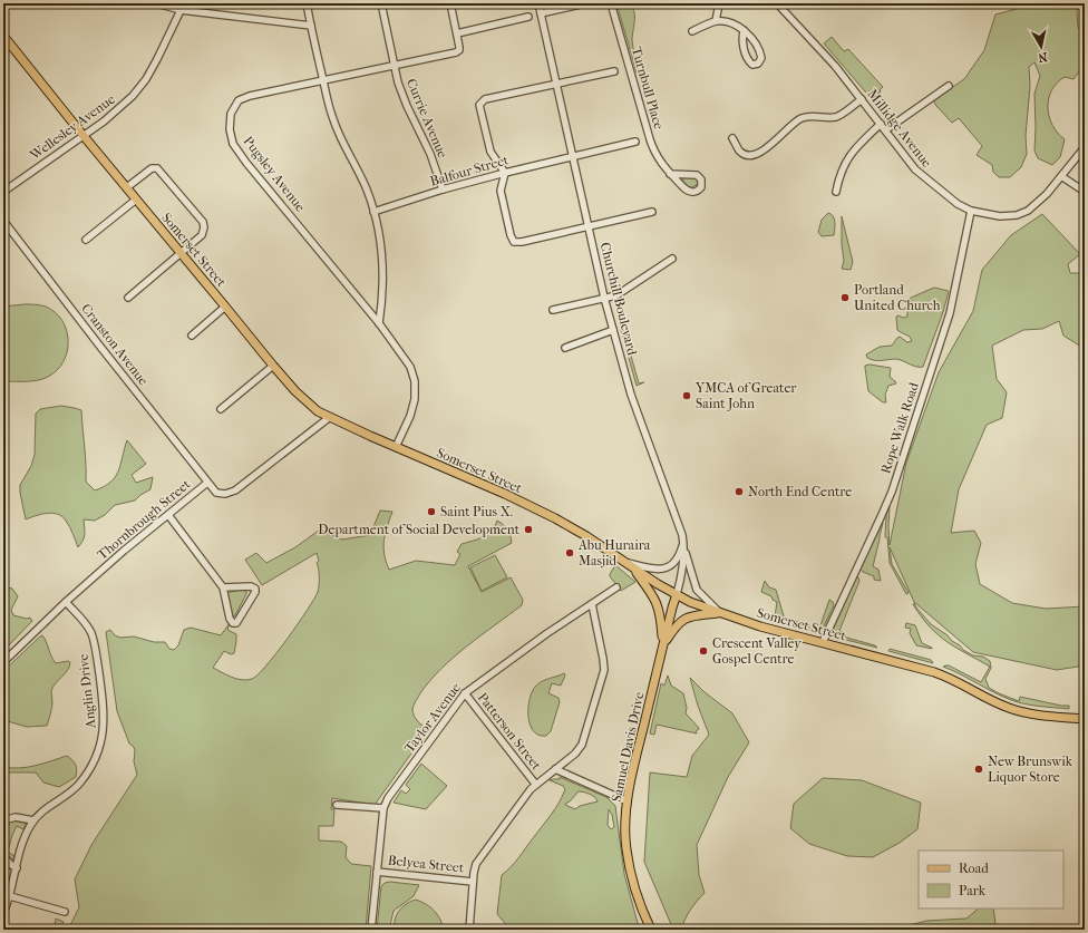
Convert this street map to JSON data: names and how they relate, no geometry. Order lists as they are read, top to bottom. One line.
{"streets":{"main road":["Somerset Street","Samuel Davis Drive"],"street":["Turnbull Place","Currie Avenue","Wellesley Avenue","Millidge Avenue","Balfour Street","Pugsley Avenue","Churchill Boulevard","Cranston Avenue","Rope Walk Road","Thornbrough Street","Anglin Drive","Taylor Avenue","Patterson Street","Belyea Street"]},"crossings":[["Currie Avenue","Balfour Street"],["Currie Avenue","Pugsley Avenue"],["Wellesley Avenue","Somerset Street"],["Millidge Avenue","Rope Walk Road"],["Balfour Street","Churchill Boulevard"],["Pugsley Avenue","Somerset Street"],["Somerset Street","Churchill Boulevard"],["Somerset Street","Rope Walk Road"],["Somerset Street","Thornbrough Street"],["Somerset Street","Samuel Davis Drive"],["Churchill Boulevard","Samuel Davis Drive"],["Cranston Avenue","Thornbrough Street"],["Thornbrough Street","Anglin Drive"],["Taylor Avenue","Patterson Street"],["Taylor Avenue","Belyea Street"]],"places":["Portland United Church","YMCA of Greater Saint John","North End Centre","Saint Pius X.","Department of Social Development","Abu Huraira Masjid","Crescent Valley Gospel Centre","New Brunswik Liquor Store"],"legend":["Road","Park"],"north":"bottom"}
